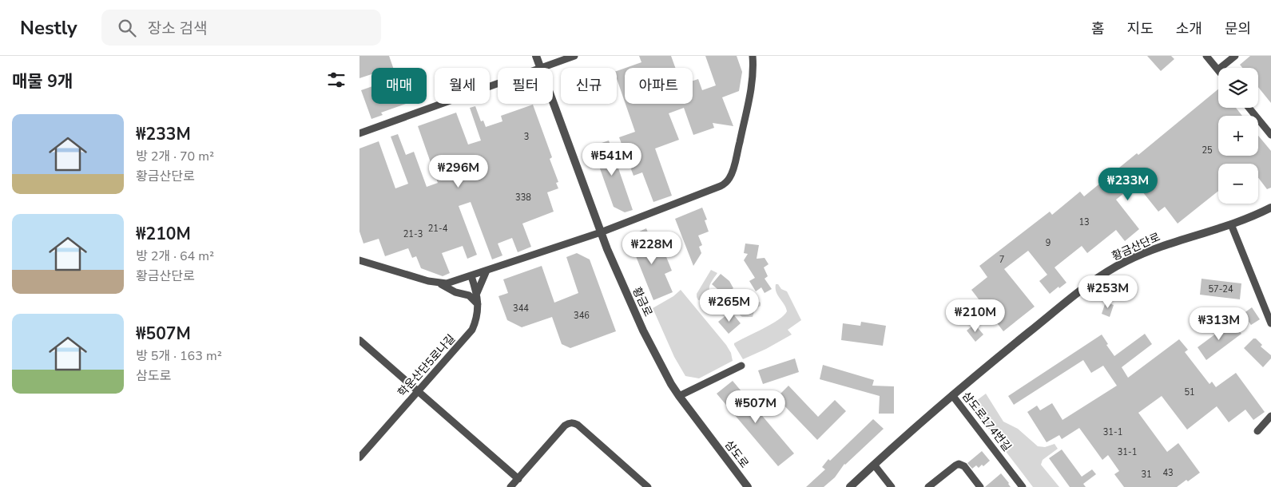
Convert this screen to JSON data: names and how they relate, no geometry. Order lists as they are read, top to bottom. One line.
{"streets":{"street":["황금산단로","황금로","학운산단5로나길","삼도로174번길","삼도로"]},"crossings":[["황금산단로","삼도로174번길"],["황금로","삼도로"]],"house_numbers":["3","25","338","13","21-4","21-3","9","7","57-24","344","346","51","31-1","31-1","43","31"],"page":{"header":"Nestly","search":"장소 검색","nav":["홈","지도","소개","문의"],"heading":"매물 9개","map_buttons":["+","−"],"chip":["매매","월세","필터","신규","아파트"],"list":[{"name":"₩233M","note":"방 2개 · 70 m² · 황금산단로"},{"name":"₩210M","note":"방 2개 · 64 m² · 황금산단로"},{"name":"₩507M","note":"방 5개 · 163 m² · 삼도로"}],"price":["₩541M","₩296M","₩233M","₩228M","₩253M","₩265M","₩210M","₩313M","₩507M"]}}
